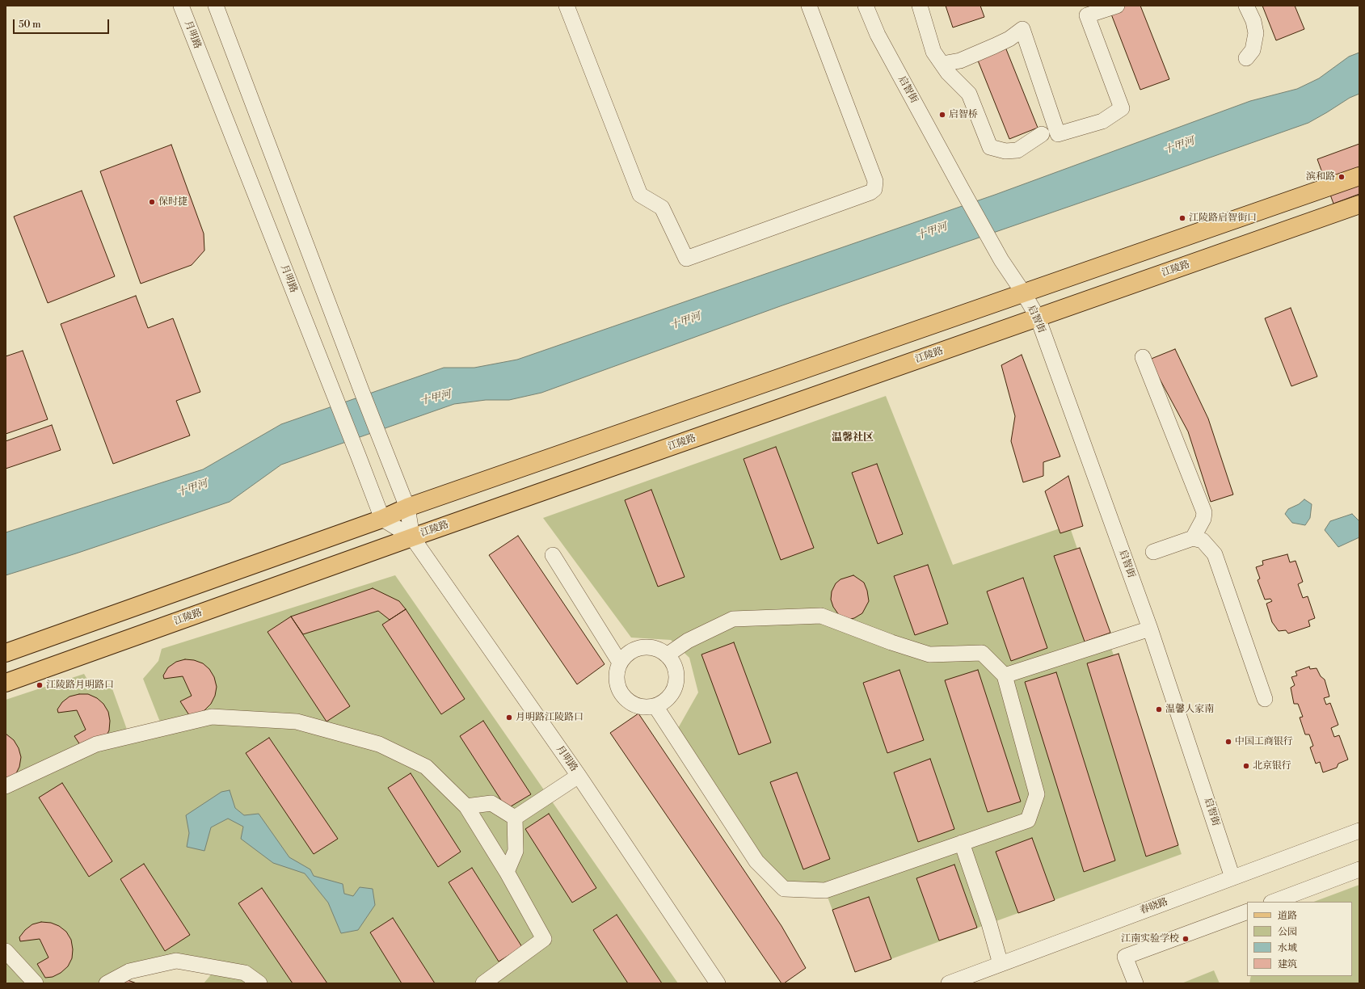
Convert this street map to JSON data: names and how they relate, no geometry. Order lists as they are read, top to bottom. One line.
{"streets":{"main road":["江陵路"],"street":["月明路","启智街","春晓路"]},"crossings":[["月明路","江陵路"],["启智街","江陵路"],["启智街","春晓路"]],"districts":["温馨社区"],"water":["十甲河"],"places":["启智桥","滨和路","保时捷","江陵路启智街口","江陵路月明路口","温馨人家南","月明路江陵路口","中国工商银行","北京银行","江南实验学校"],"legend":["道路","公园","水域","建筑"],"scale_bar":"50 m"}
